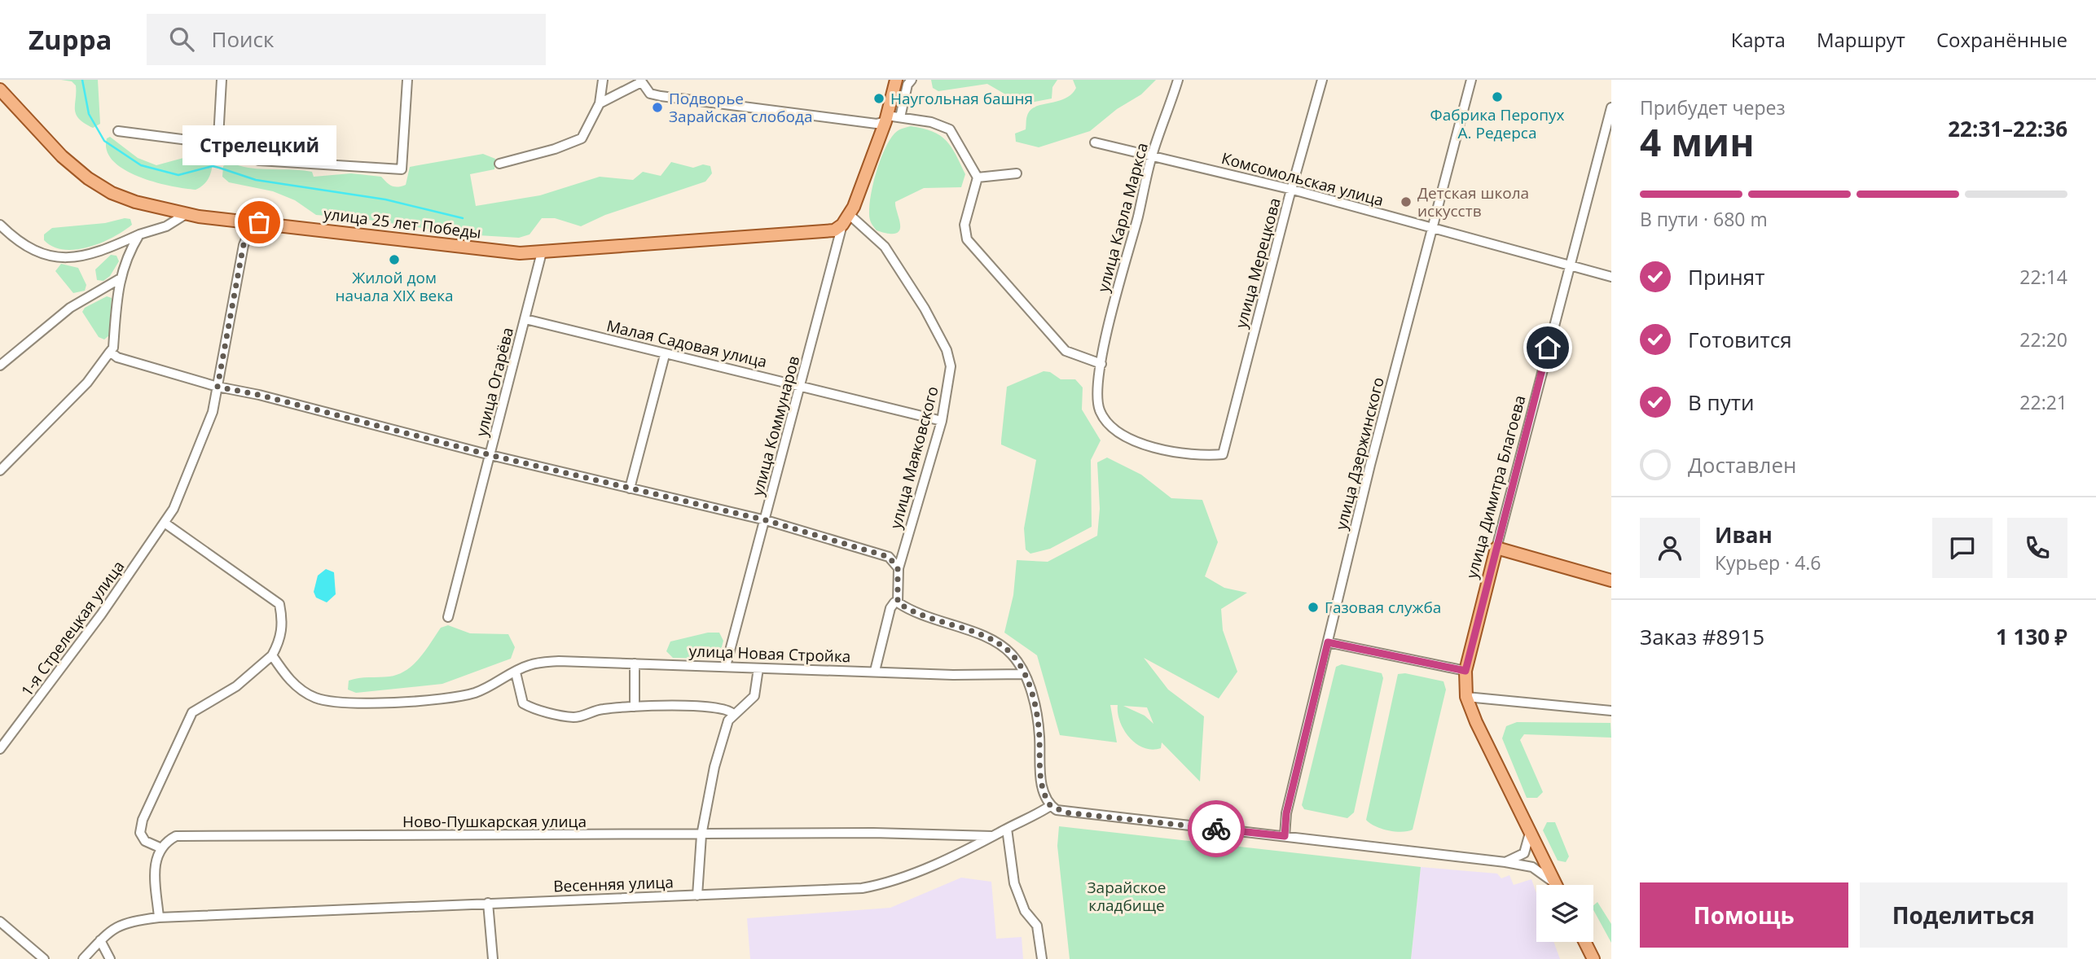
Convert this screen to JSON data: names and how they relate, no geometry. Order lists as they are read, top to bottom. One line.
{"streets":{"main road":["улица 25 лет Победы","улица Димитра Благоева"],"street":["Комсомольская улица","улица Карла Маркса","улица Мерецкова","Малая Садовая улица","улица Огарёва","улица Коммунаров","улица Дзержинского","улица Маяковского","1-я Стрелецкая улица","улица Новая Стройка","Ново-Пушкарская улица","Весенняя улица"]},"crossings":[["Комсомольская улица","улица Карла Маркса"],["Комсомольская улица","улица Мерецкова"],["Комсомольская улица","улица Дзержинского"],["Комсомольская улица","улица Димитра Благоева"],["улица Карла Маркса","улица Мерецкова"],["улица 25 лет Победы","улица Огарёва"],["улица 25 лет Победы","улица Коммунаров"],["улица 25 лет Победы","1-я Стрелецкая улица"],["Малая Садовая улица","улица Огарёва"],["Малая Садовая улица","улица Коммунаров"],["Малая Садовая улица","улица Маяковского"],["улица Коммунаров","улица Новая Стройка"],["Ново-Пушкарская улица","Весенняя улица"]],"parks":["Зарайское кладбище"],"places":["Фабрика Перопух А. Редерса","Наугольная башня","Подворье Зарайская слобода","Детская школа искусств","Стрелецкий","Жилой дом начала XIX века","Газовая служба"],"page":{"header":"Zuppa","search":"Поиск","nav":["Карта","Маршрут","Сохранённые"],"heading":["4 мин","Прибудет через","22:31–22:36"],"panel":["Иван","Курьер · 4.6","Заказ #8915","1 130 ₽"],"bubble":"Стрелецкий","bar":"В пути · 680 m","list":[["Принят","22:14"],["Готовится","22:20"],["В пути","22:21"],"Доставлен"],"buttons":["Помощь","Поделиться"]}}
